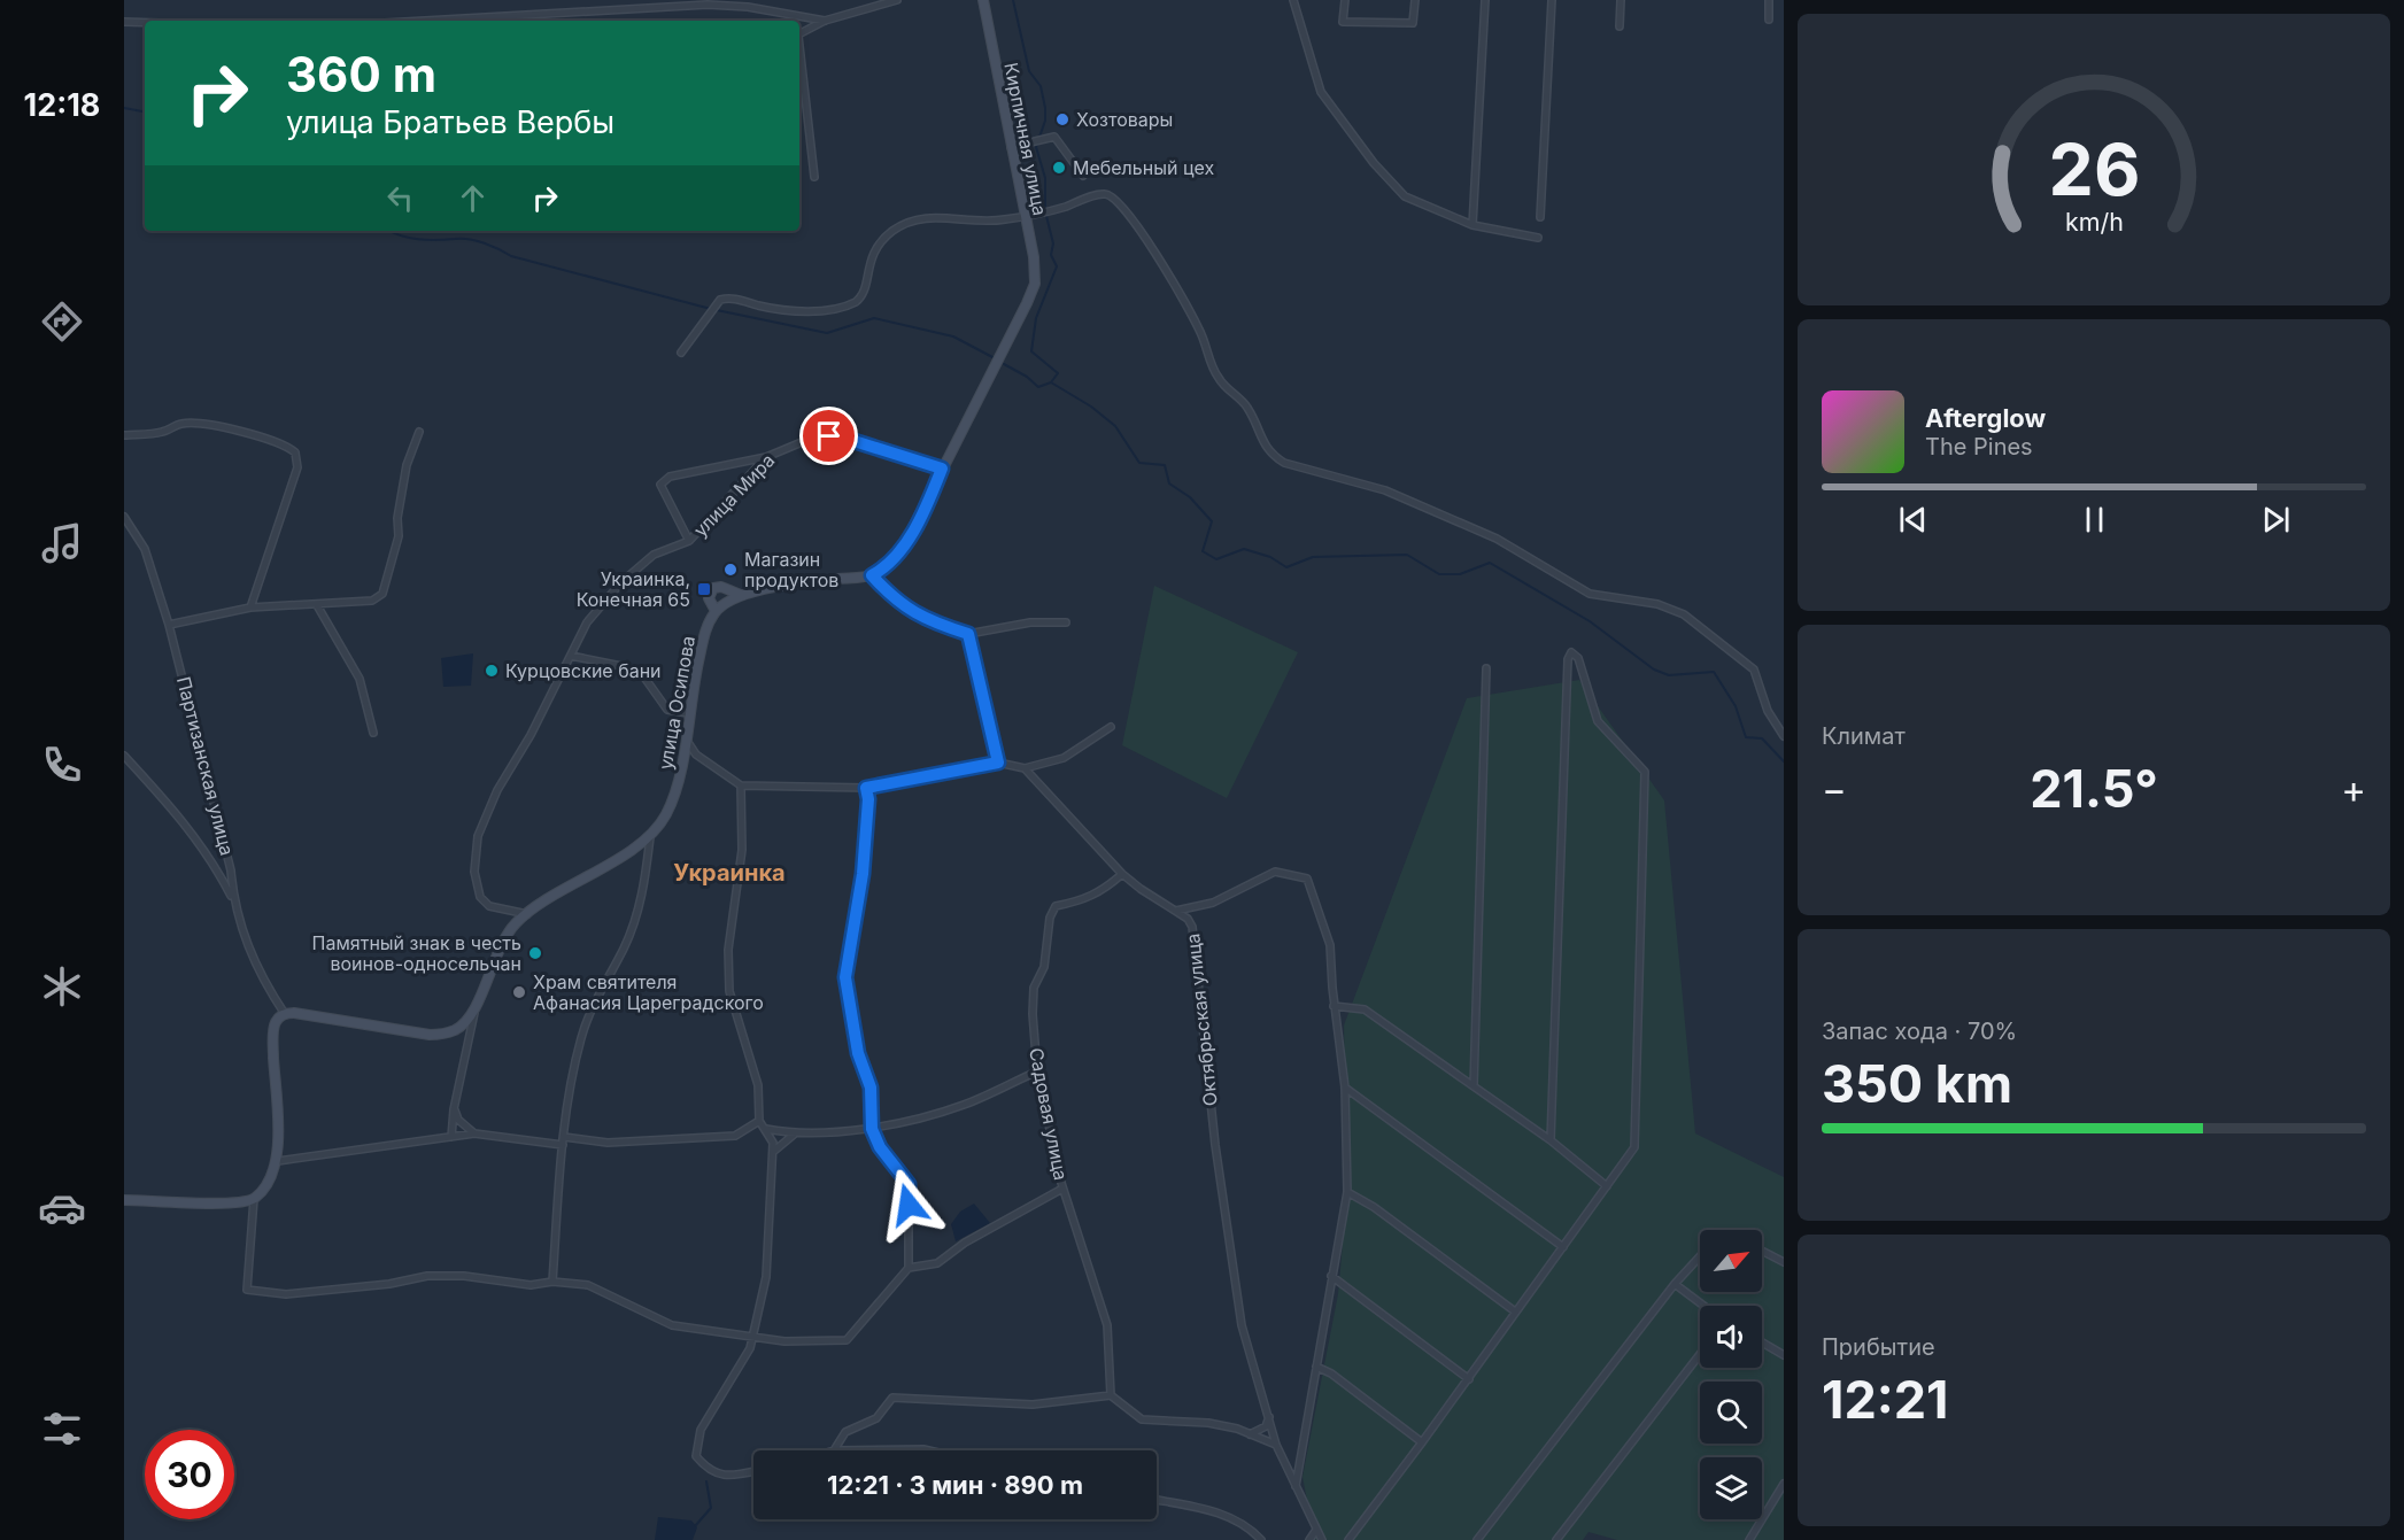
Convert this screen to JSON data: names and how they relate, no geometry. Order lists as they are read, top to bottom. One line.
{"streets":{"main road":["Кирпичная улица","улица Осипова"],"street":["улица Мира","Партизанская улица","Октябрьская улица","Садовая улица"]},"crossings":[["Кирпичная улица","улица Мира"],["улица Мира","улица Осипова"],["улица Осипова","Партизанская улица"],["Октябрьская улица","Садовая улица"]],"districts":["Украинка"],"places":{"other":["Хозтовары","Мебельный цех","Магазин продуктов","Курцовские бани","Памятный знак в честь воинов-односельчан","Храм святителя Афанасия Цареградского"],"transit":["Украинка, Конечная 65"]},"north":"top right","page":{"tabs":"12:18","turn":["360 m","улица Братьев Вербы"],"song":["Afterglow","The Pines"],"tile":["Климат",["Запас хода · 70%","350 km"],["Прибытие","12:21"]],"heat":["−","21.5°","+"],"limit":"30","trip":"12:21 · 3 мин · 890 m","gauge":["26","km/h"]}}
